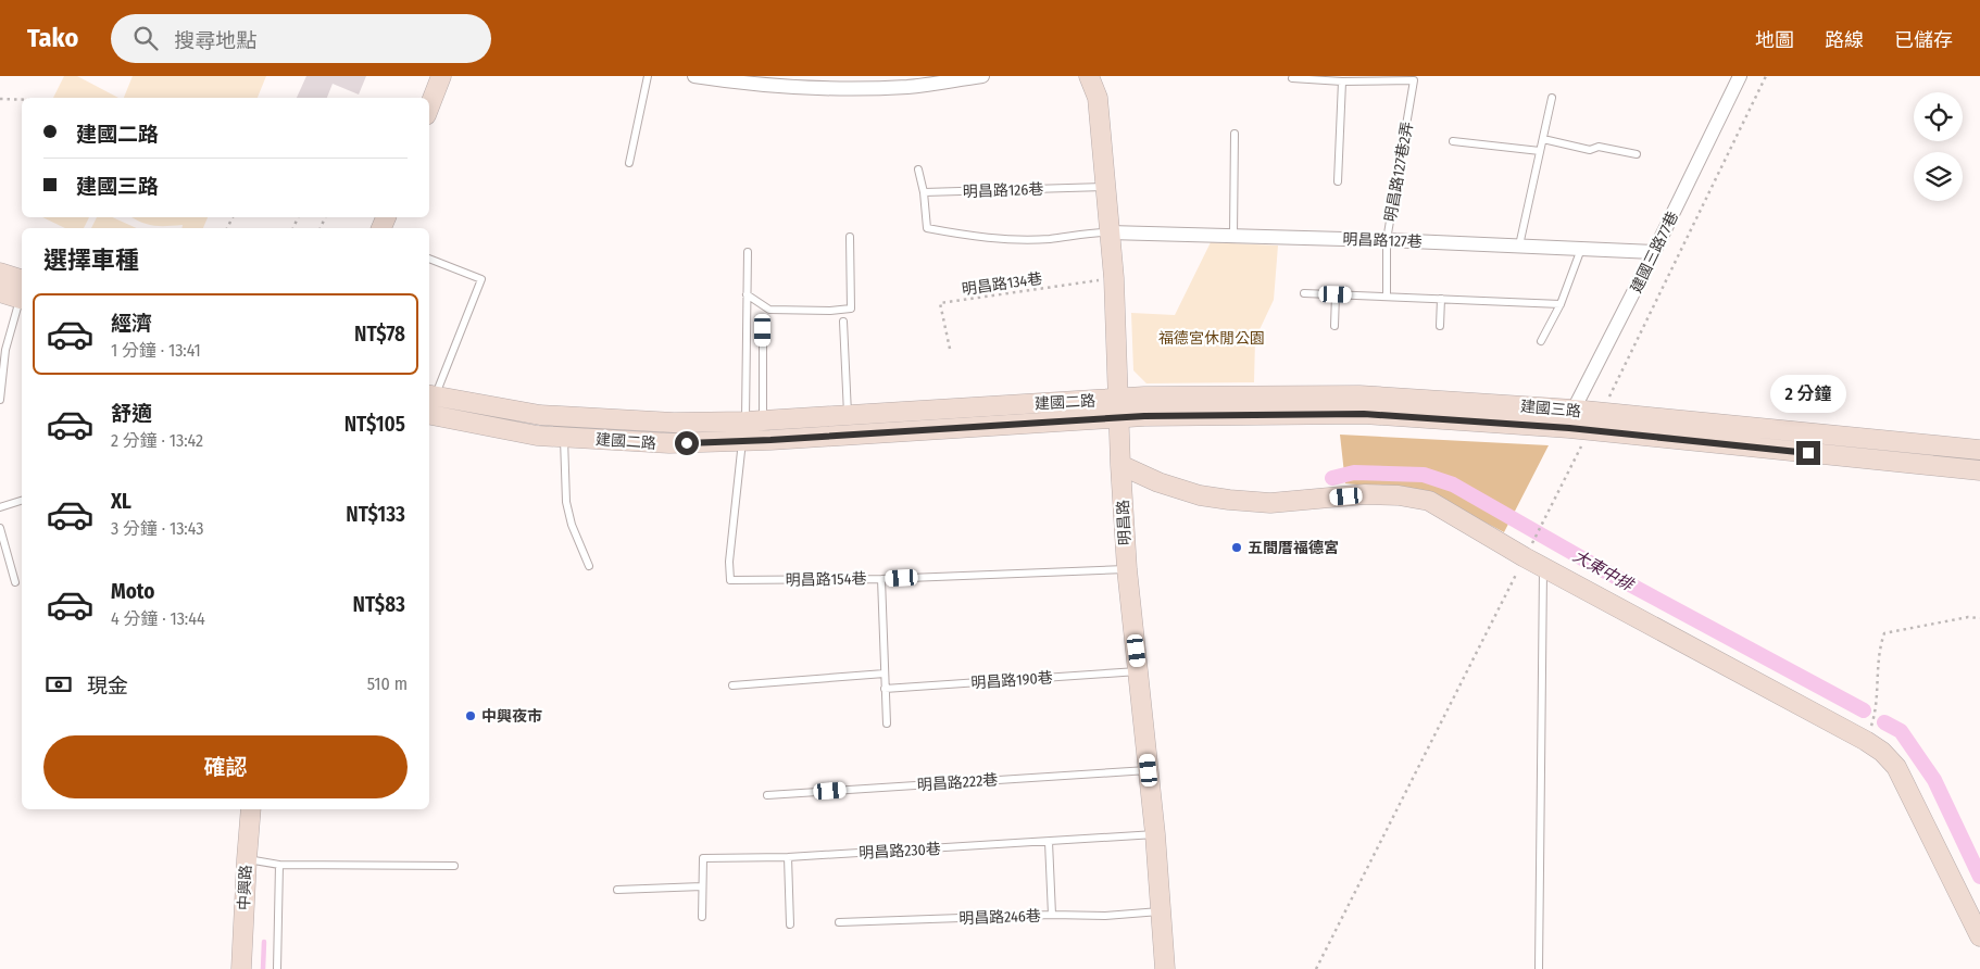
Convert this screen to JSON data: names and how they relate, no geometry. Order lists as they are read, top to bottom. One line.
{"streets":{"street":["明昌路127巷","建國三路77巷","建國二路","建國三路","明昌路","中興路"],"lane":["明昌路127巷2弄","明昌路126巷","明昌路154巷","明昌路190巷","明昌路222巷","明昌路230巷","明昌路246巷"],"path":["明昌路134巷"]},"crossings":[["明昌路127巷2弄","明昌路127巷"],["明昌路126巷","明昌路"],["明昌路127巷","建國三路77巷"],["明昌路127巷","明昌路"],["建國三路77巷","建國三路"],["明昌路134巷","明昌路"],["建國二路","建國三路"],["建國二路","明昌路"],["建國二路","明昌路154巷"],["建國三路","明昌路"],["明昌路","明昌路154巷"],["明昌路","明昌路190巷"],["明昌路","明昌路222巷"],["明昌路","明昌路230巷"],["明昌路","明昌路246巷"]],"water":["大東中排"],"parks":["福德宮休閒公園"],"places":["五間厝福德宮","中興夜市"],"page":{"header":"Tako","search":"搜尋地點","nav":["地圖","路線","已儲存"],"banner":["建國二路","建國三路"],"heading":"選擇車種","list":[{"name":"經濟","note":"1 分鐘 · 13:41","value":"NT$78"},{"name":"舒適","note":"2 分鐘 · 13:42","value":"NT$105"},{"name":"XL","note":"3 分鐘 · 13:43","value":"NT$133"},{"name":"Moto","note":"4 分鐘 · 13:44","value":"NT$83"}],"bubble":"2 分鐘","pay":["現金","510 m"],"buttons":"確認"}}
